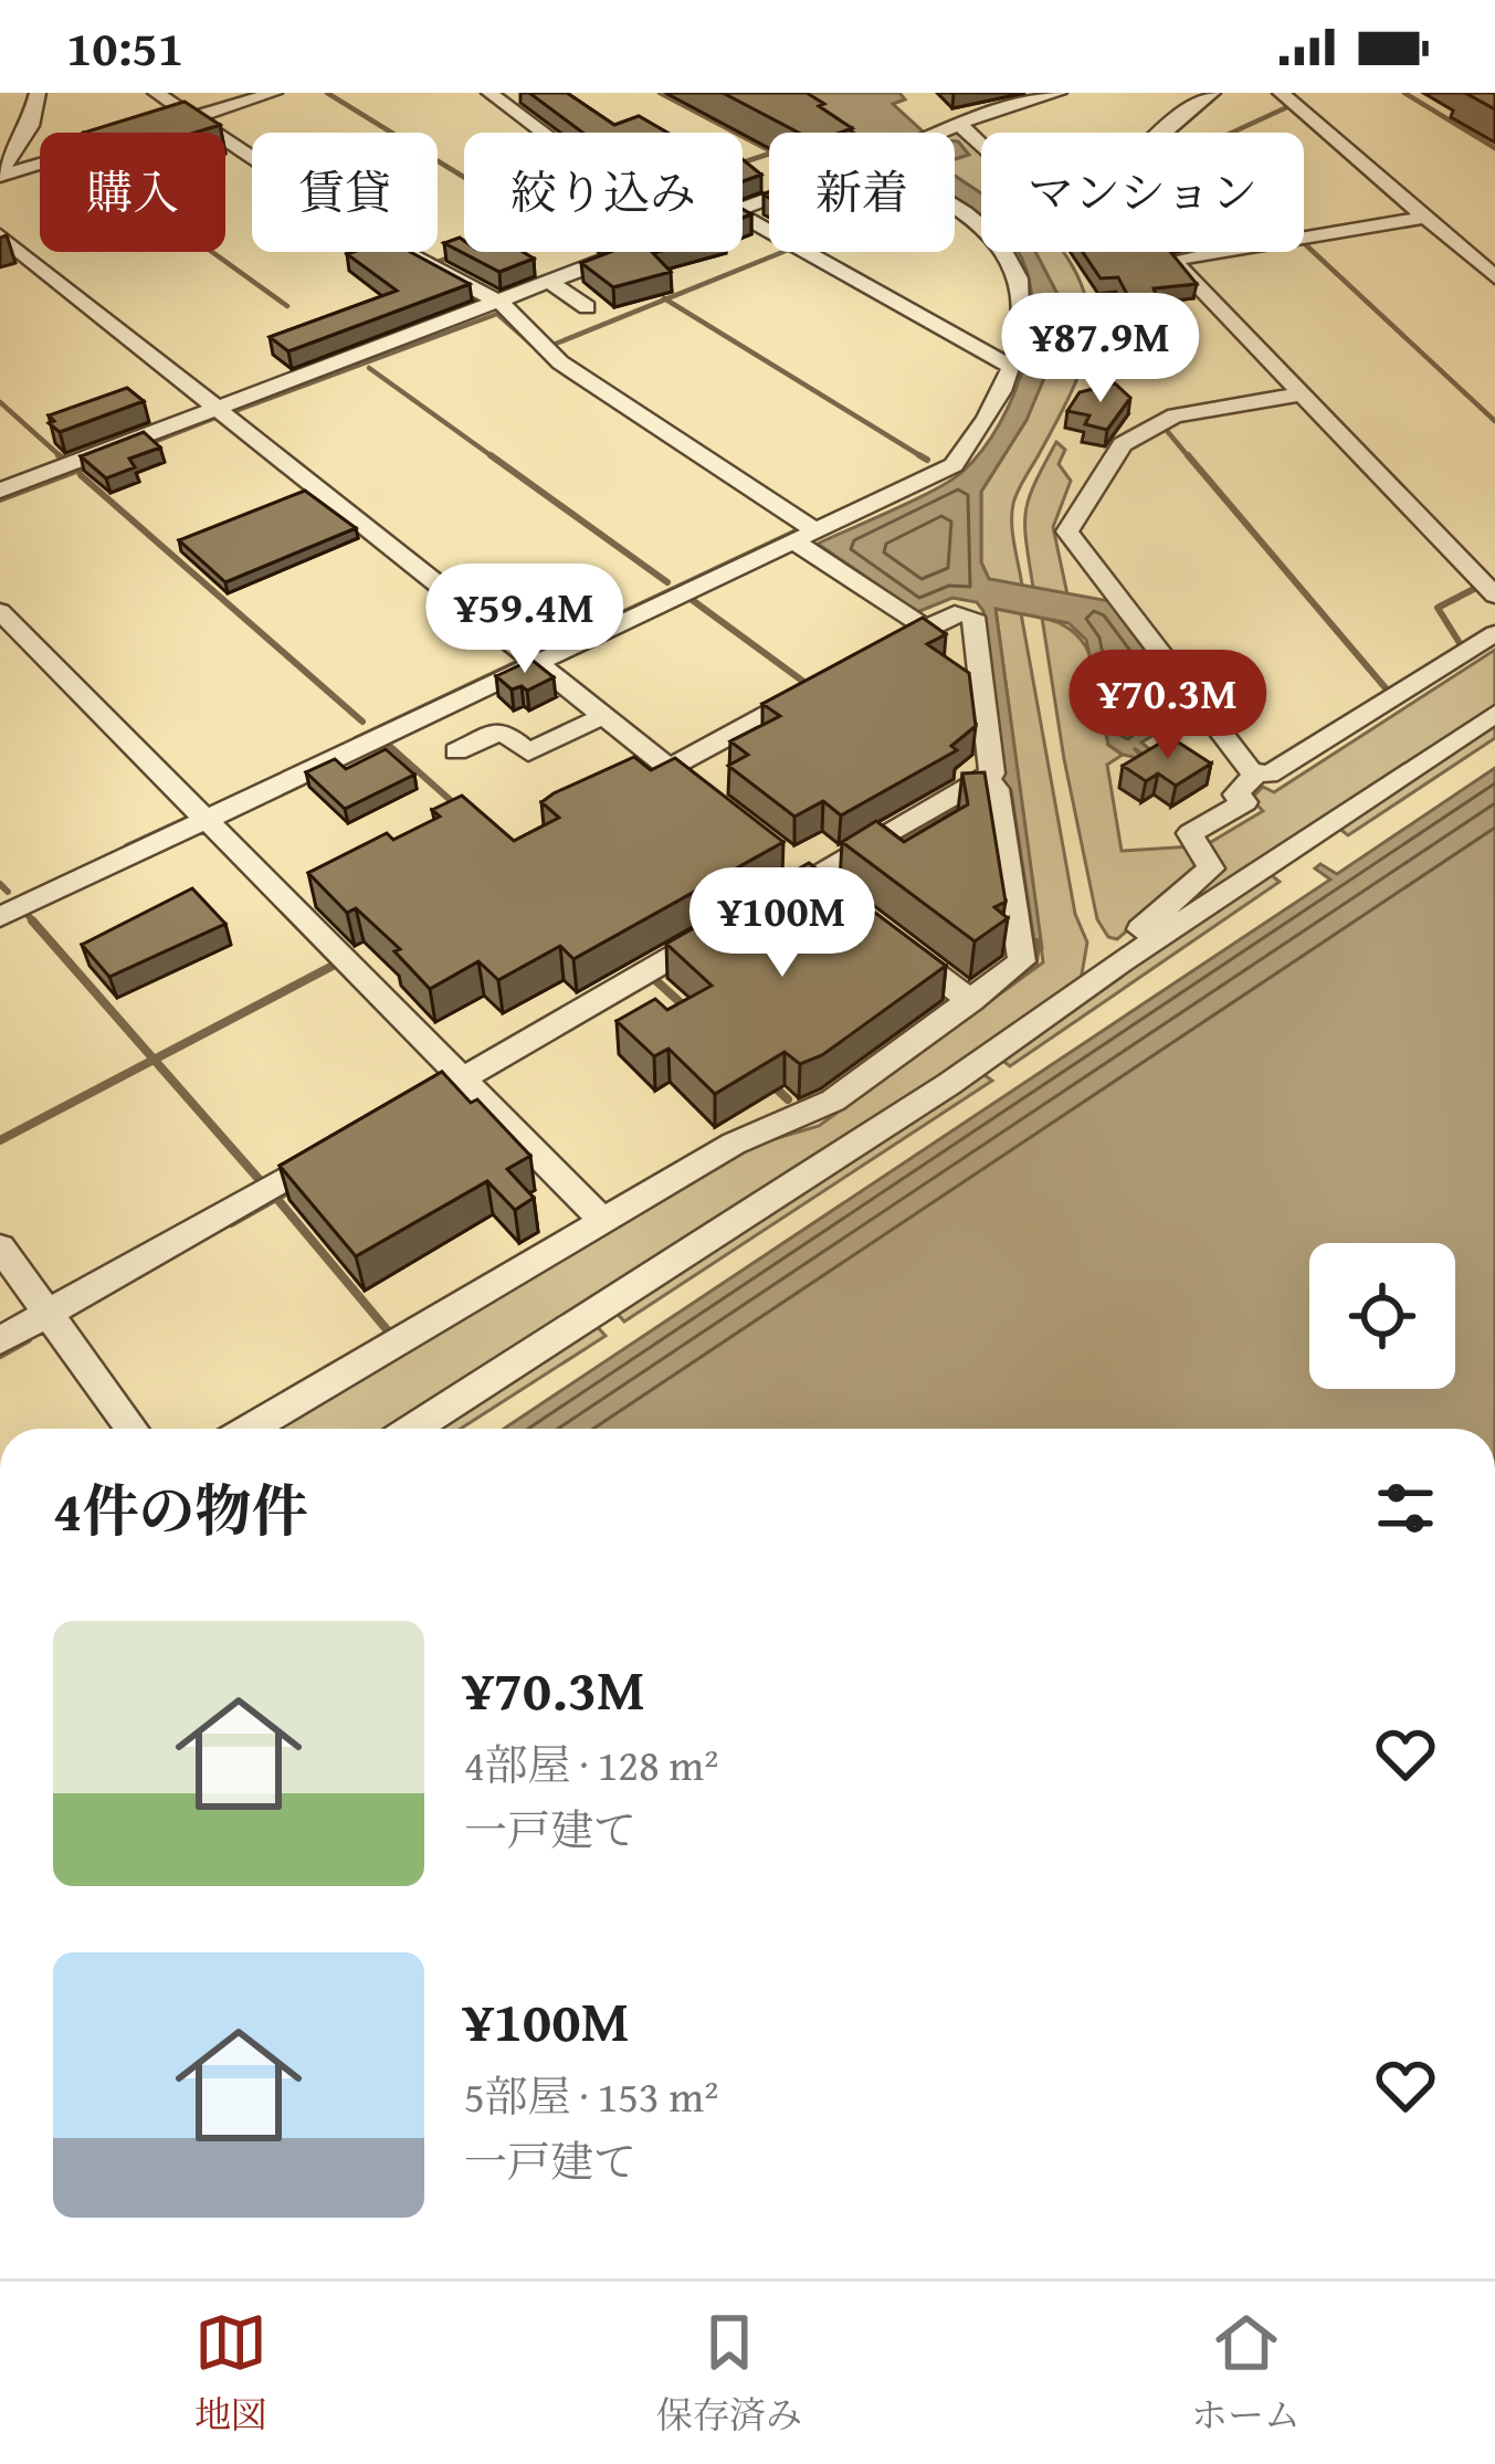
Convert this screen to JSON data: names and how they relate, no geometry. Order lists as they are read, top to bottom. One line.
{"page":{"status":"10:51","chip":["購入","賃貸","絞り込み","新着","マンション"],"price":["¥87.9M","¥59.4M","¥70.3M","¥100M"],"heading":"4件の物件","list":[{"name":"¥70.3M","note":"4部屋 · 128 m² · 一戸建て"},{"name":"¥100M","note":"5部屋 · 153 m² · 一戸建て"}],"tabs":["地図","保存済み","ホーム"]}}
